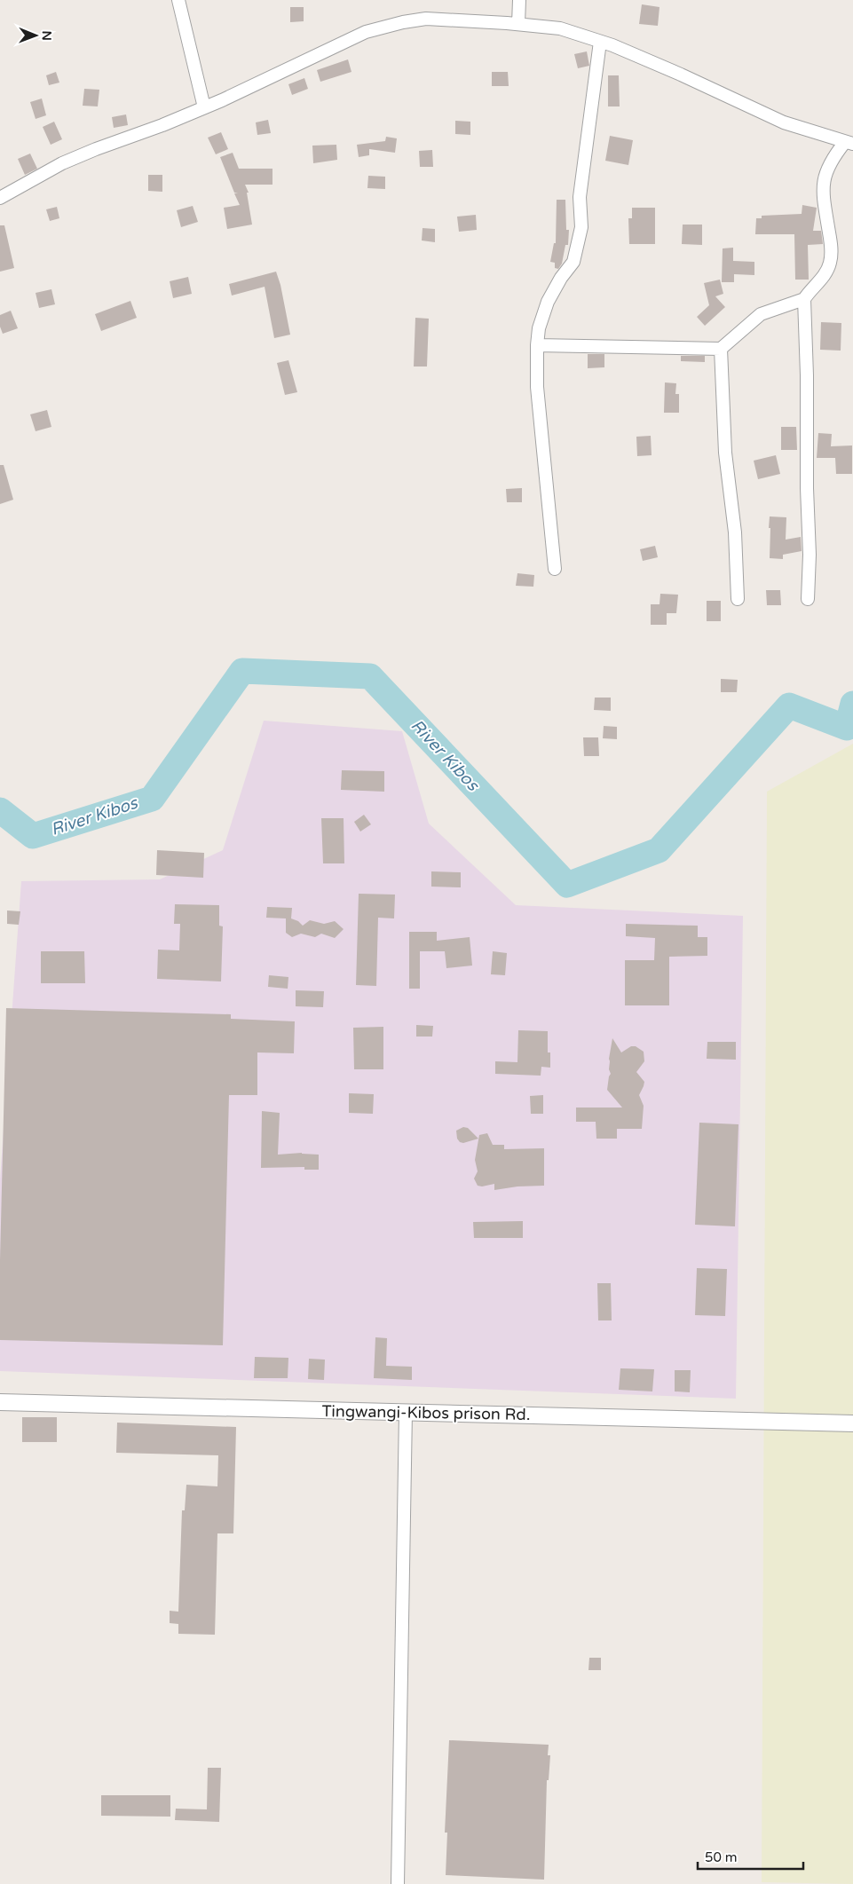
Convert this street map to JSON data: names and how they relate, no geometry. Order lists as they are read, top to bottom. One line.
{"streets":{"street":["Tingwangi-Kibos prison Rd."]},"water":["River Kibos"],"scale_bar":"50 m","north":"right"}
